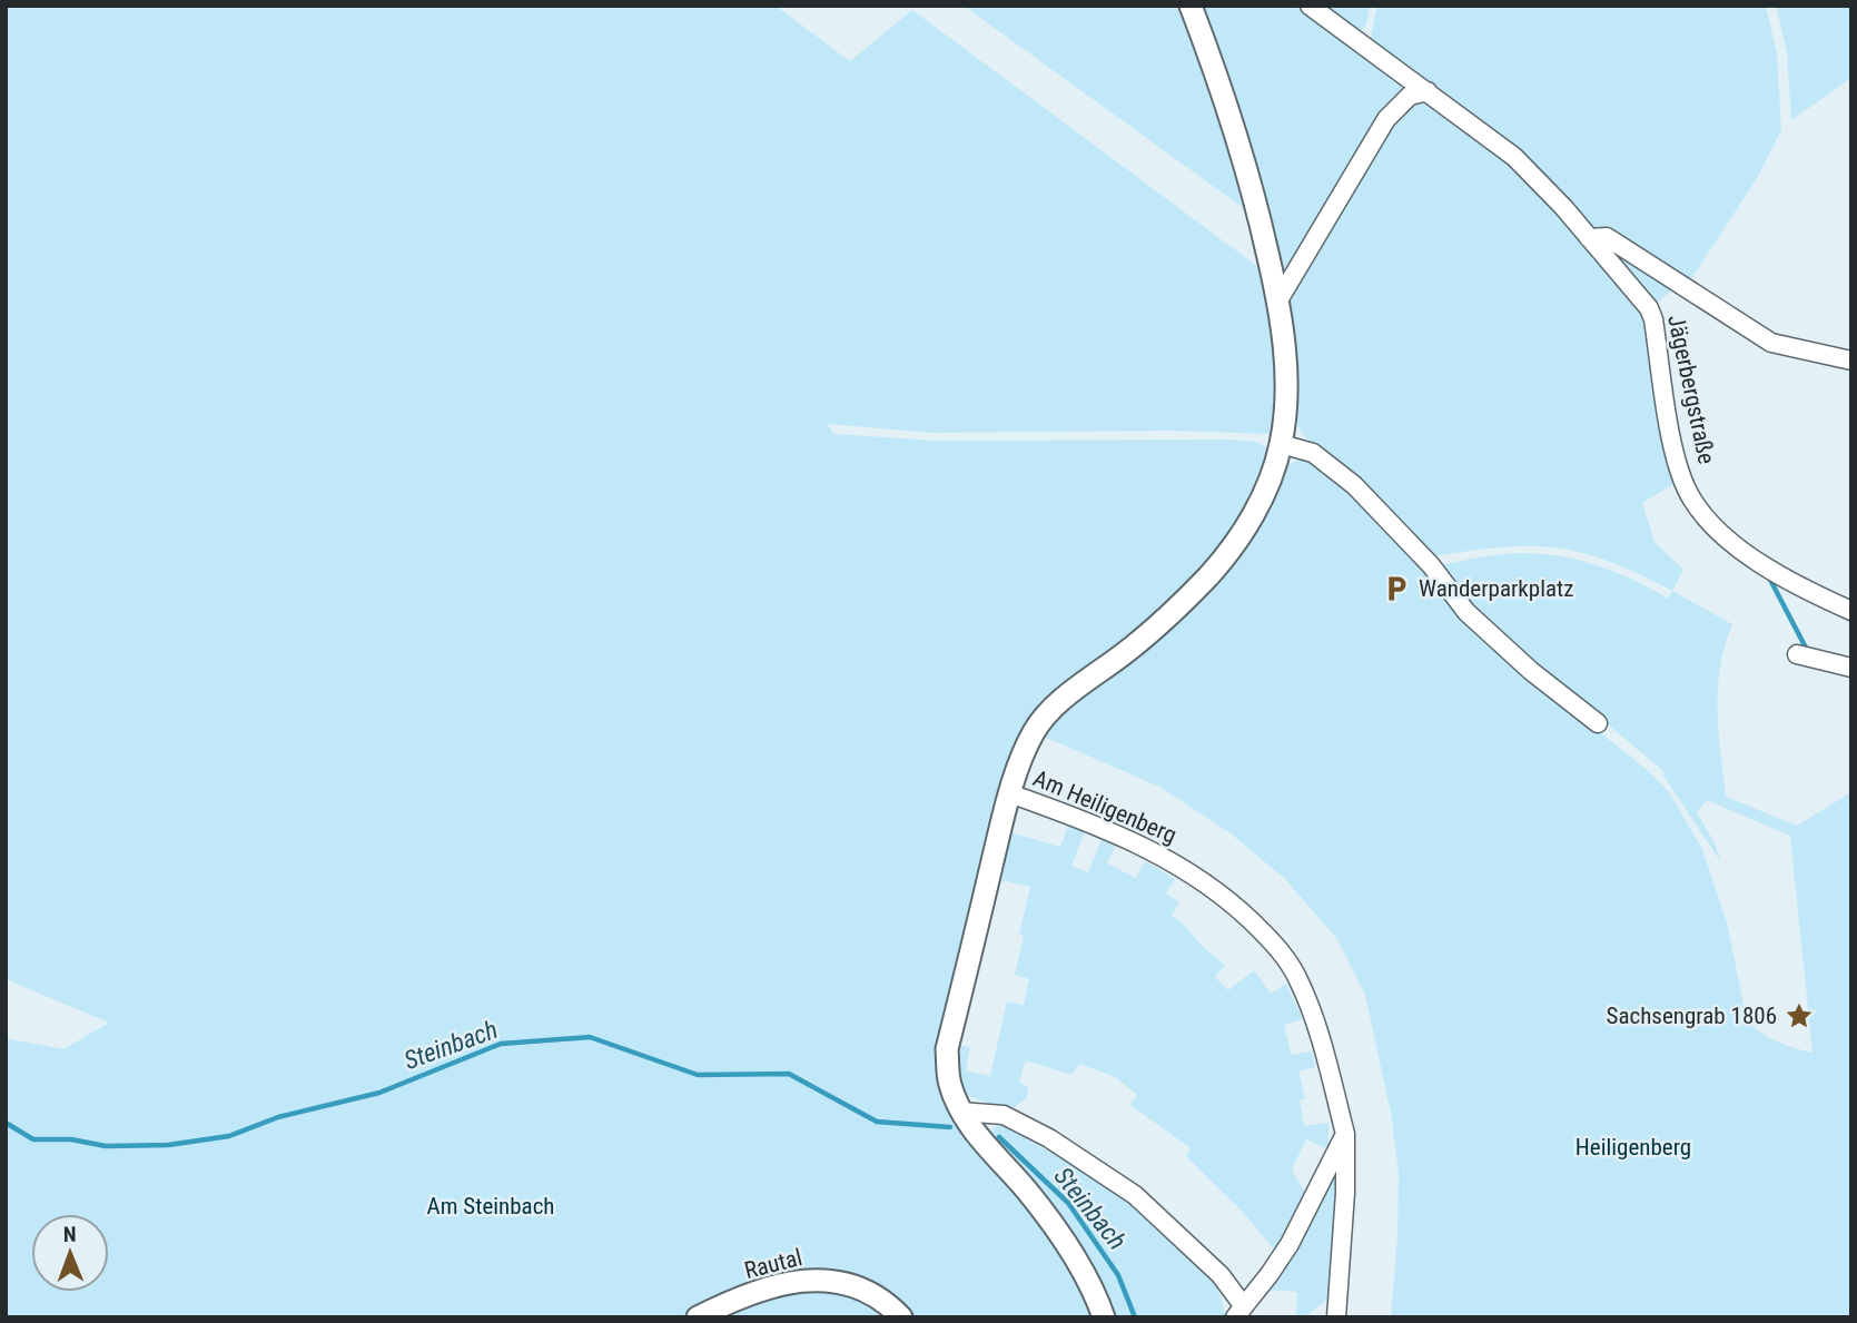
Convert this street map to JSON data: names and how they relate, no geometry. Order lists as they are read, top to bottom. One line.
{"streets":{"street":["Jägerbergstraße","Am Heiligenberg","Rautal"]},"water":["Steinbach"],"parks":["Heiligenberg","Am Steinbach"],"places":{"parking":["Wanderparkplatz"],"place":["Sachsengrab 1806"]},"north":"top"}
